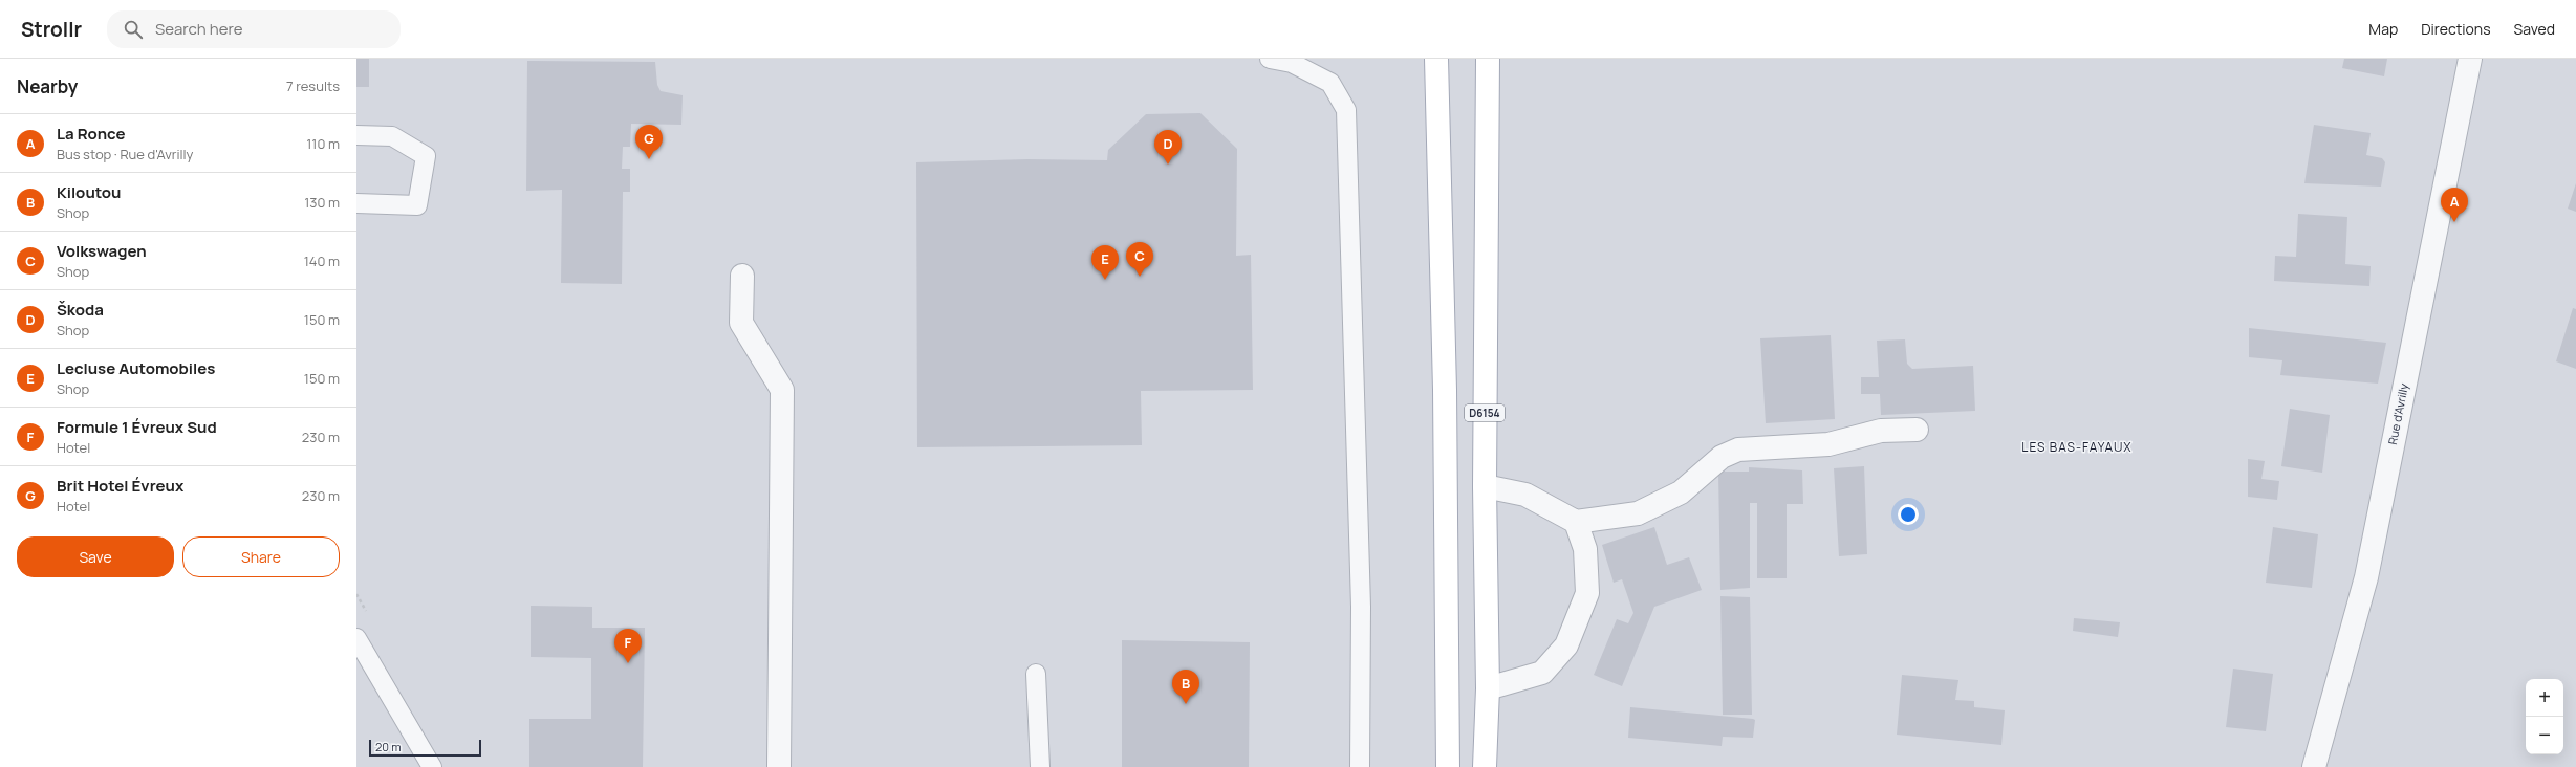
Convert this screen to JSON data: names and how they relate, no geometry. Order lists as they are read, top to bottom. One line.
{"streets":{"main road":["D6154"],"street":["Rue d'Avrilly"]},"districts":["LES BAS-FAYAUX"],"scale_bar":"20 m","page":{"header":"Strollr","search":"Search here","nav":["Map","Directions","Saved"],"heading":["Nearby","7 results"],"list":[{"mark":"A","name":"La Ronce","note":"Bus stop · Rue d'Avrilly","value":"110 m"},{"mark":"B","name":"Kiloutou","note":"Shop","value":"130 m"},{"mark":"C","name":"Volkswagen","note":"Shop","value":"140 m"},{"mark":"D","name":"Škoda","note":"Shop","value":"150 m"},{"mark":"E","name":"Lecluse Automobiles","note":"Shop","value":"150 m"},{"mark":"F","name":"Formule 1 Évreux Sud","note":"Hotel","value":"230 m"},{"mark":"G","name":"Brit Hotel Évreux","note":"Hotel","value":"230 m"}],"pins":["G","D","A","C","E","F","B"],"buttons":["Save","Share"],"map_buttons":["+","−"],"scale":"20 m"}}
